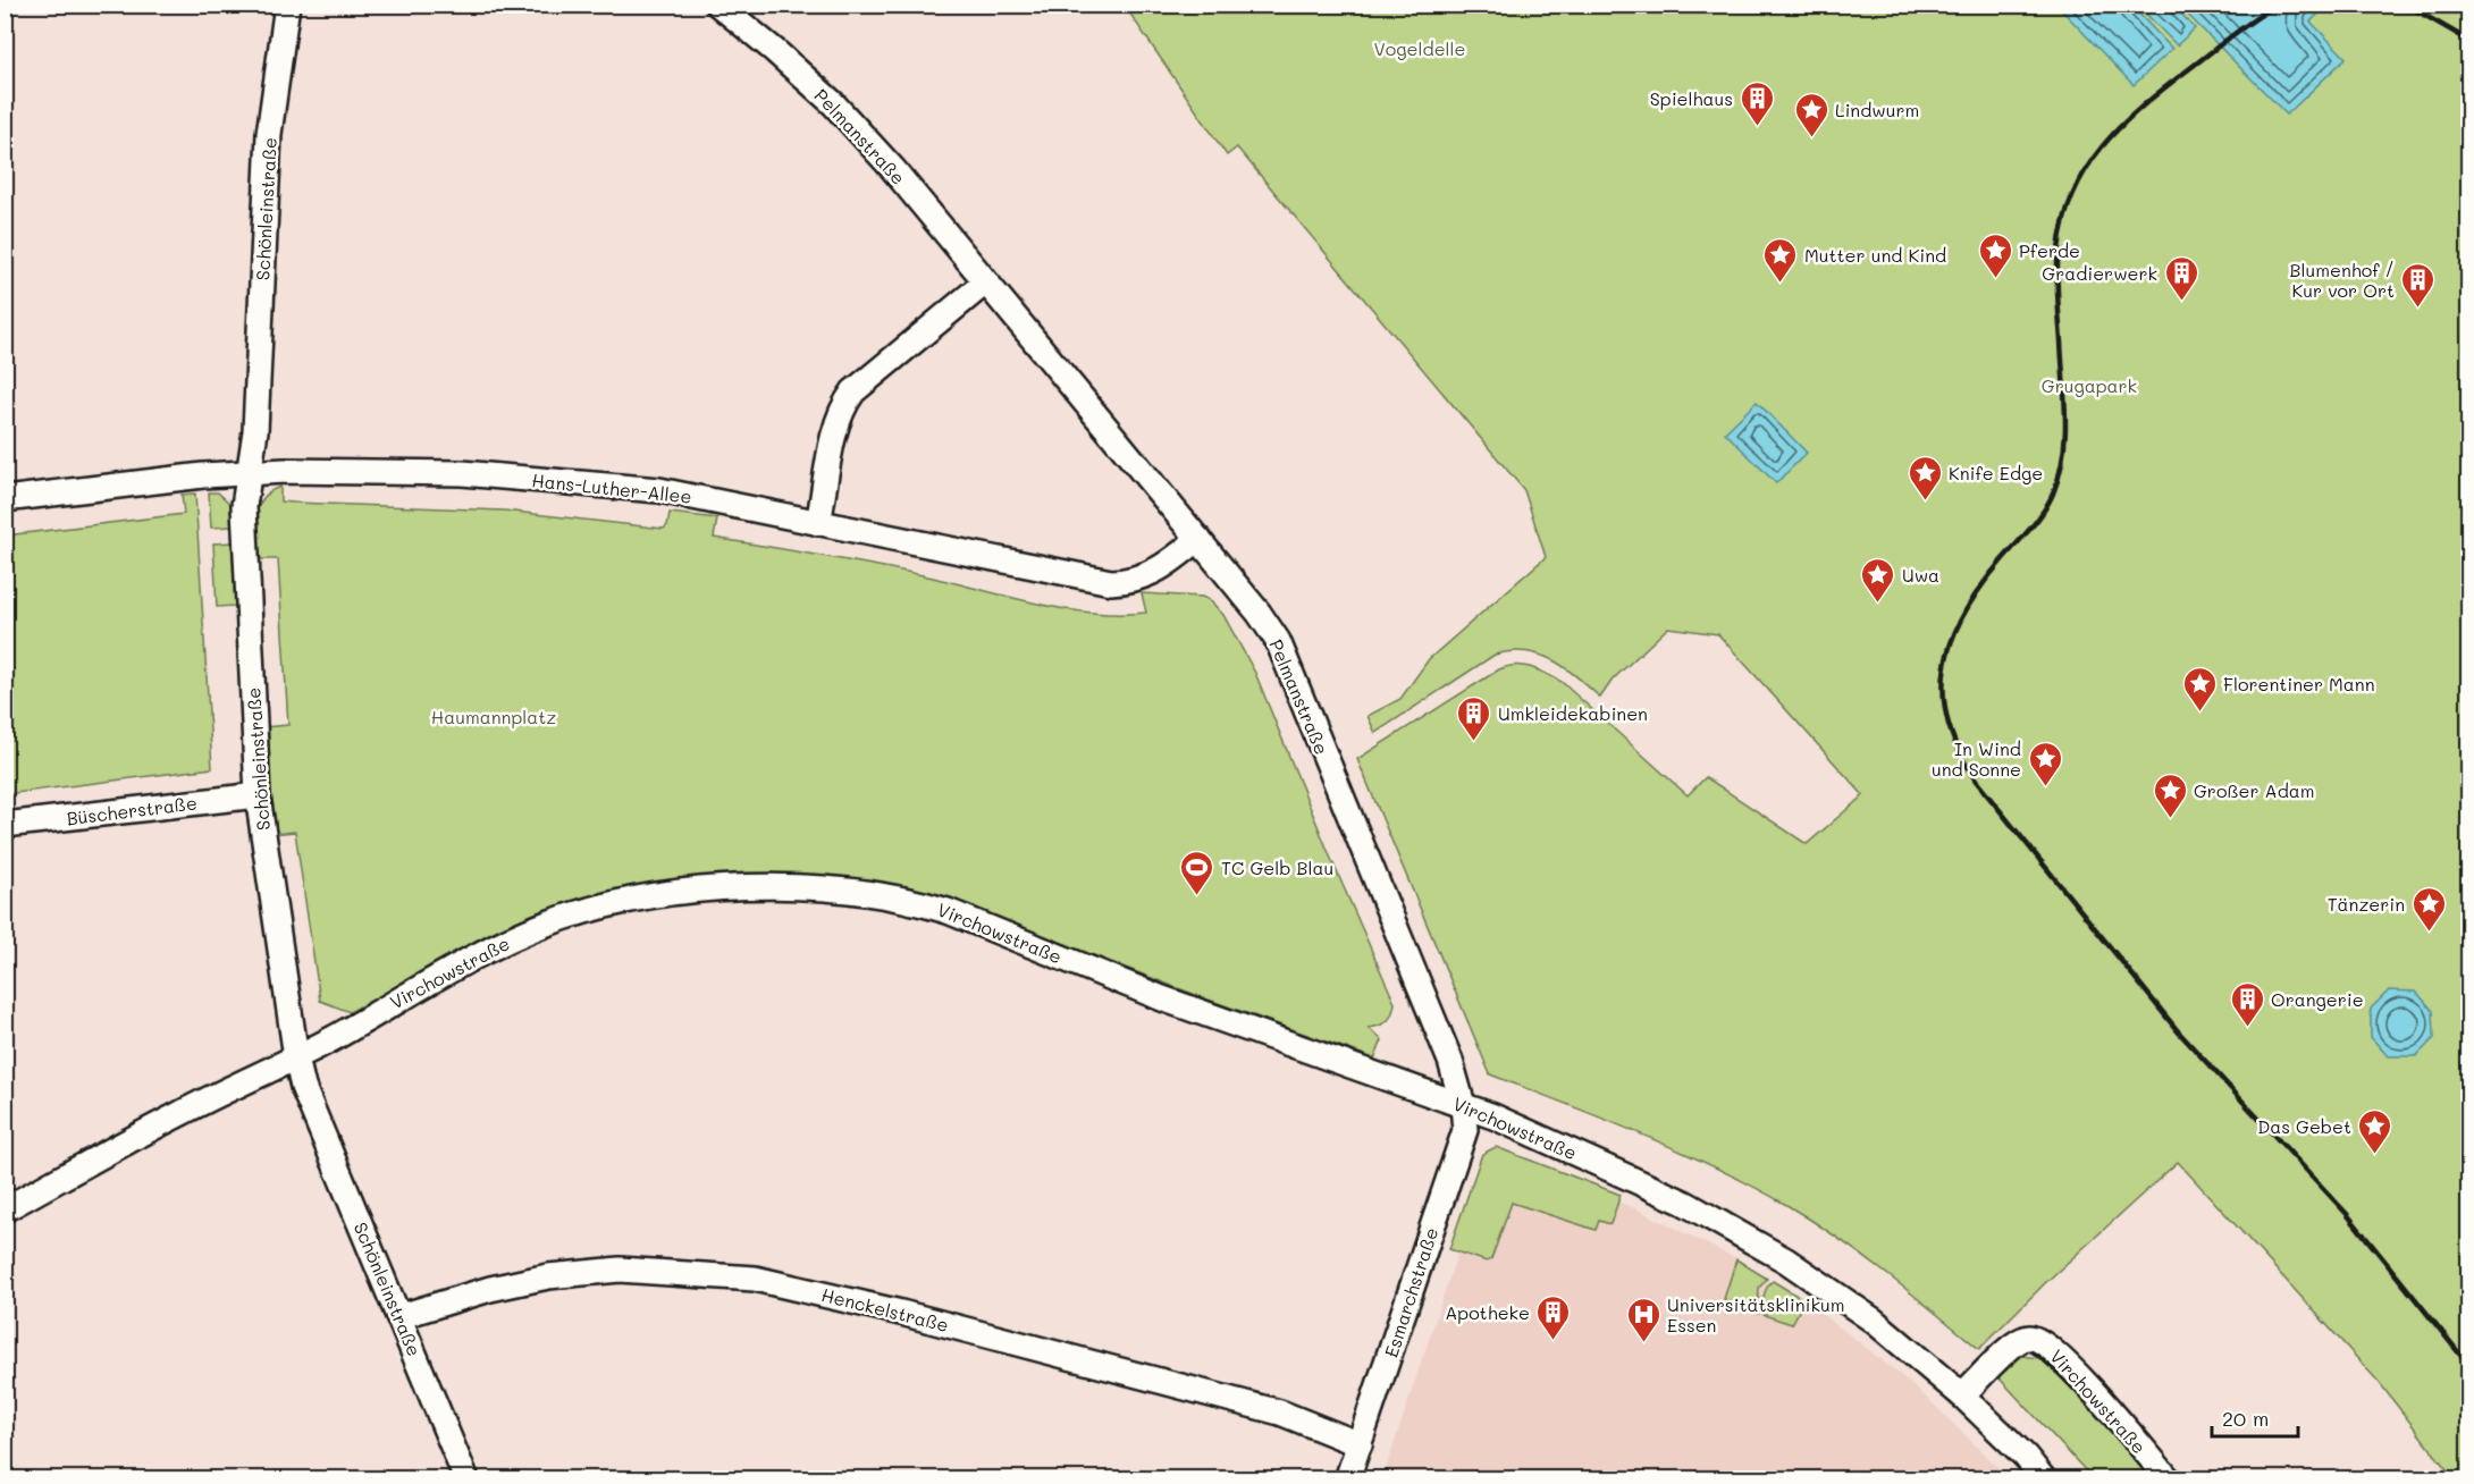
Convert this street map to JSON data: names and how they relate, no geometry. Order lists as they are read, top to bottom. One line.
{"streets":{"street":["Pelmanstraße","Schönleinstraße","Hans-Luther-Allee","Büscherstraße","Virchowstraße","Esmarchstraße","Henckelstraße"]},"crossings":[["Pelmanstraße","Hans-Luther-Allee"],["Pelmanstraße","Virchowstraße"],["Pelmanstraße","Esmarchstraße"],["Schönleinstraße","Hans-Luther-Allee"],["Schönleinstraße","Büscherstraße"],["Schönleinstraße","Virchowstraße"],["Schönleinstraße","Henckelstraße"],["Virchowstraße","Esmarchstraße"],["Esmarchstraße","Henckelstraße"]],"parks":["Vogeldelle","Grugapark","Haumannplatz"],"places":{"building":["Spielhaus","Gradierwerk","Blumenhof / Kur vor Ort","Umkleidekabinen","Orangerie","Apotheke"],"place":["Lindwurm","Pferde","Mutter und Kind","Knife Edge","Uwa","Florentiner Mann","In Wind und Sonne","Großer Adam","Tänzerin","Das Gebet"],"sports":["TC Gelb Blau"],"hospital":["Universitätsklinikum Essen"]},"scale_bar":"20 m"}
